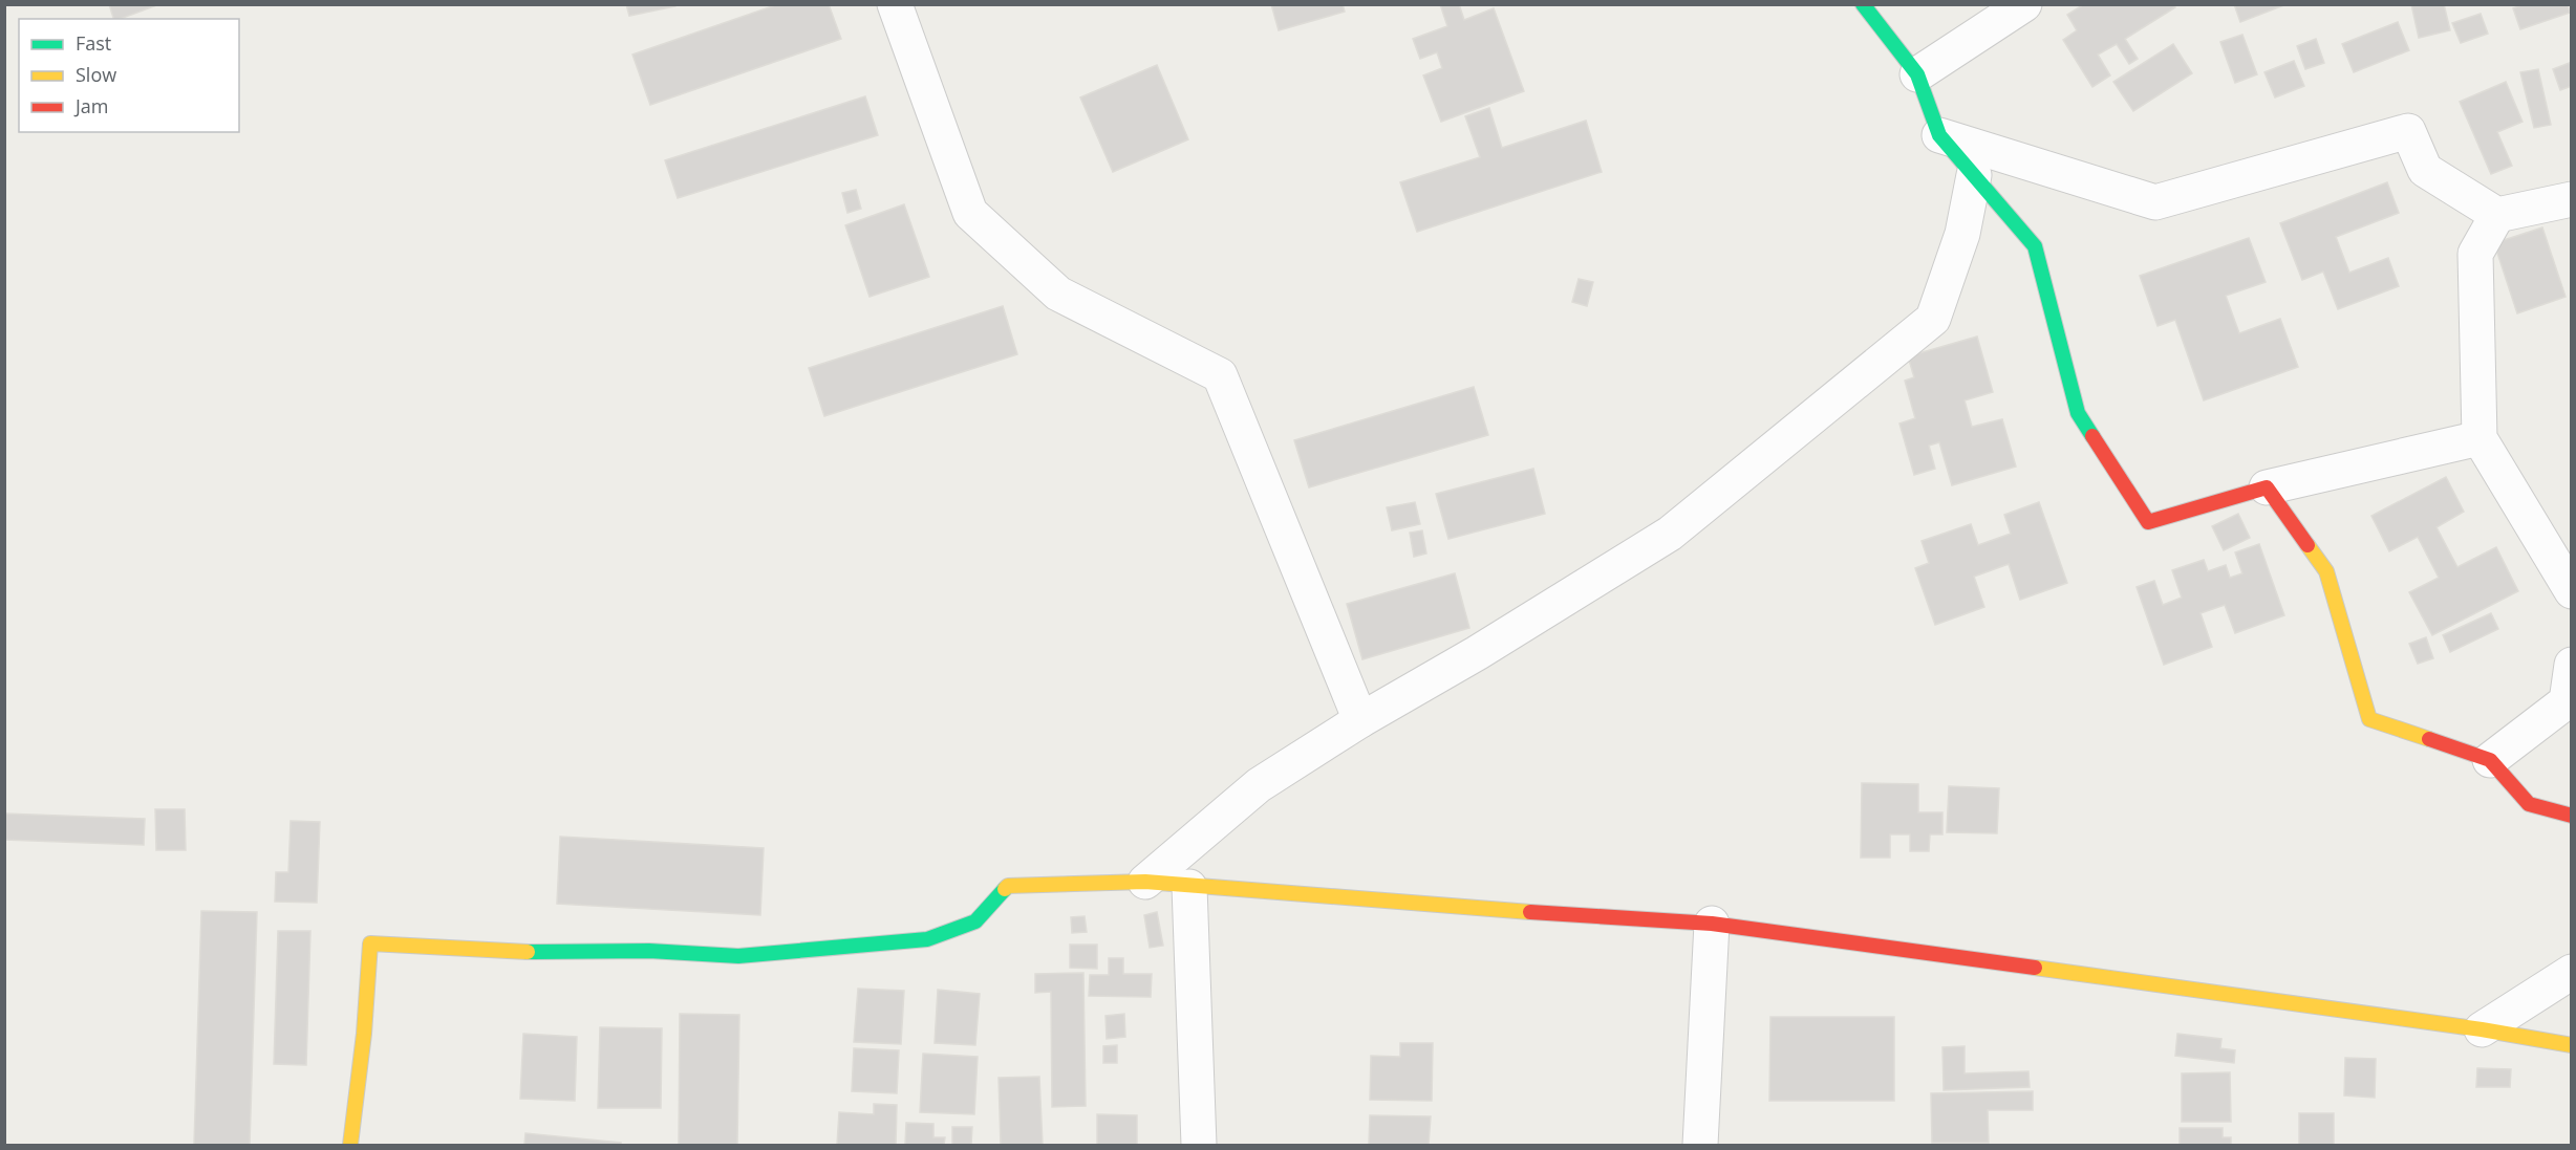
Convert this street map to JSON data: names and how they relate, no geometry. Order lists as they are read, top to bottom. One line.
{"legend":["Fast","Slow","Jam"]}
